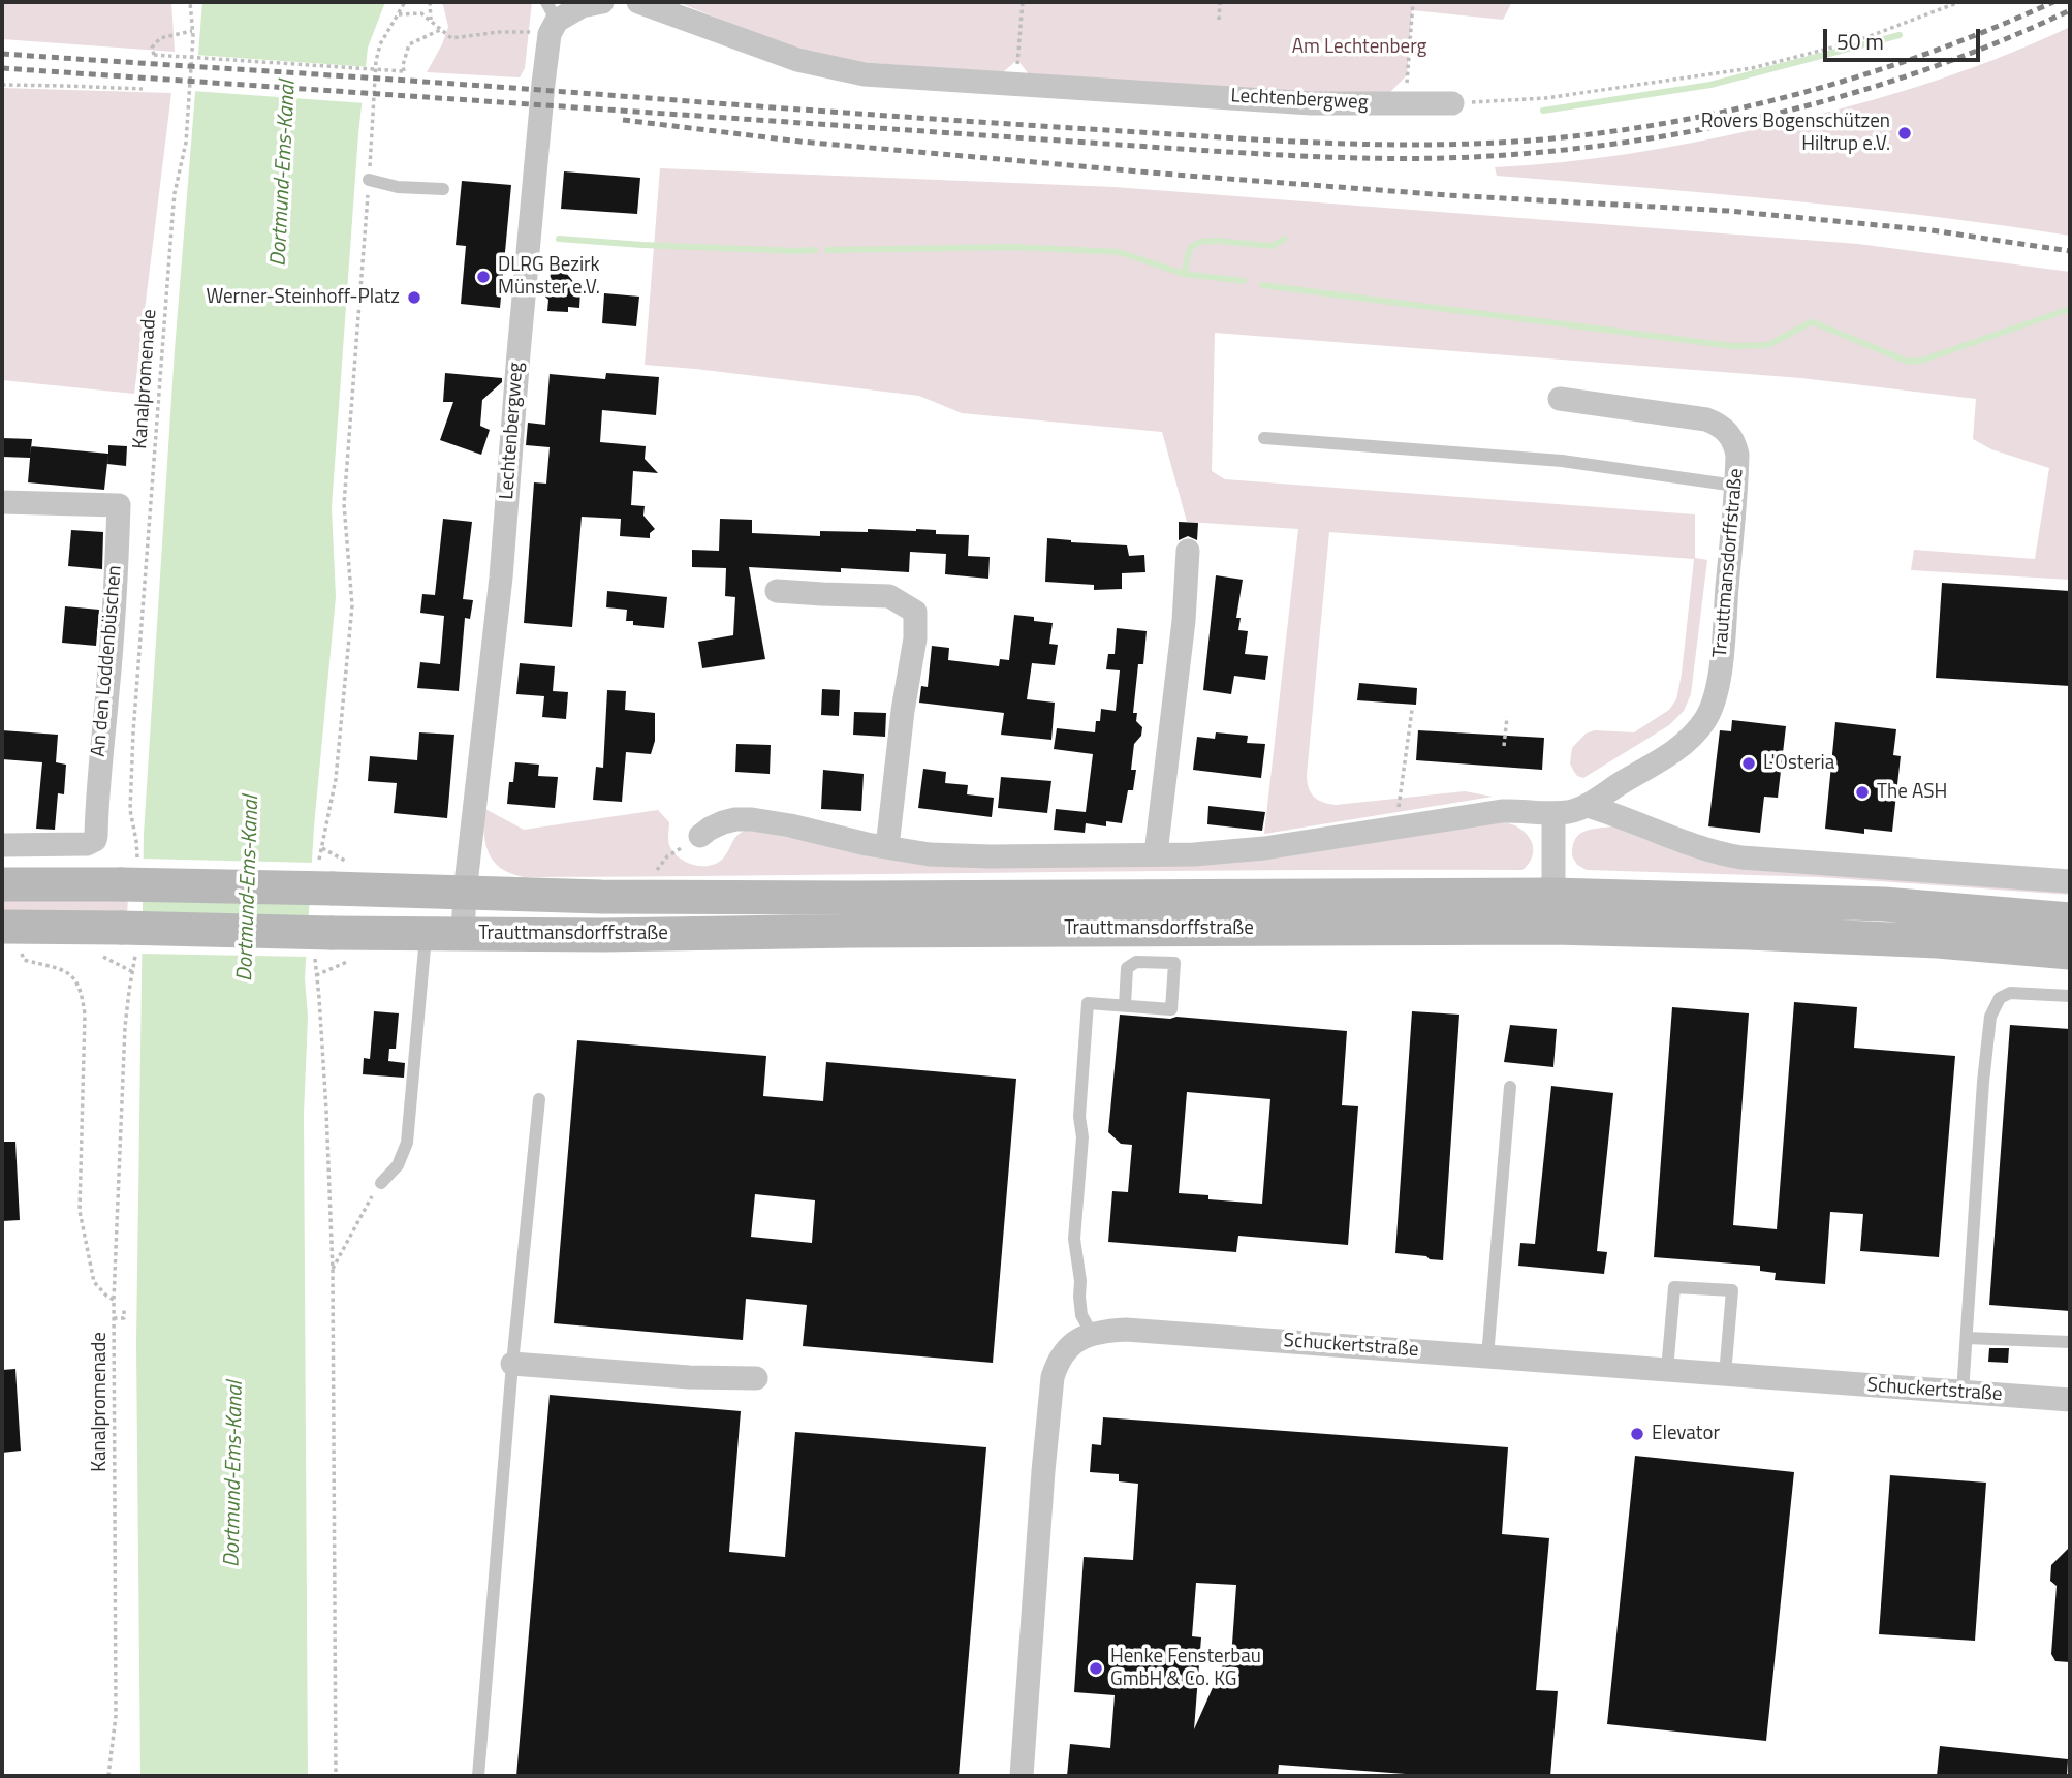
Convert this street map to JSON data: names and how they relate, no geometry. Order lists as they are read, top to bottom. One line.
{"streets":{"main road":["Trauttmansdorffstraße"],"street":["Lechtenbergweg","An den Loddenbüschen","Schuckertstraße"],"path":["Kanalpromenade"]},"crossings":[["Lechtenbergweg","Trauttmansdorffstraße"]],"water":["Dortmund-Ems-Kanal"],"parks":["Am Lechtenberg"],"places":["Rovers Bogenschützen Hiltrup e.V.","DLRG Bezirk Münster e.V.","Werner-Steinhoff-Platz","L'Osteria","The ASH","Elevator","Henke Fensterbau GmbH & Co. KG"],"scale_bar":"50 m"}
